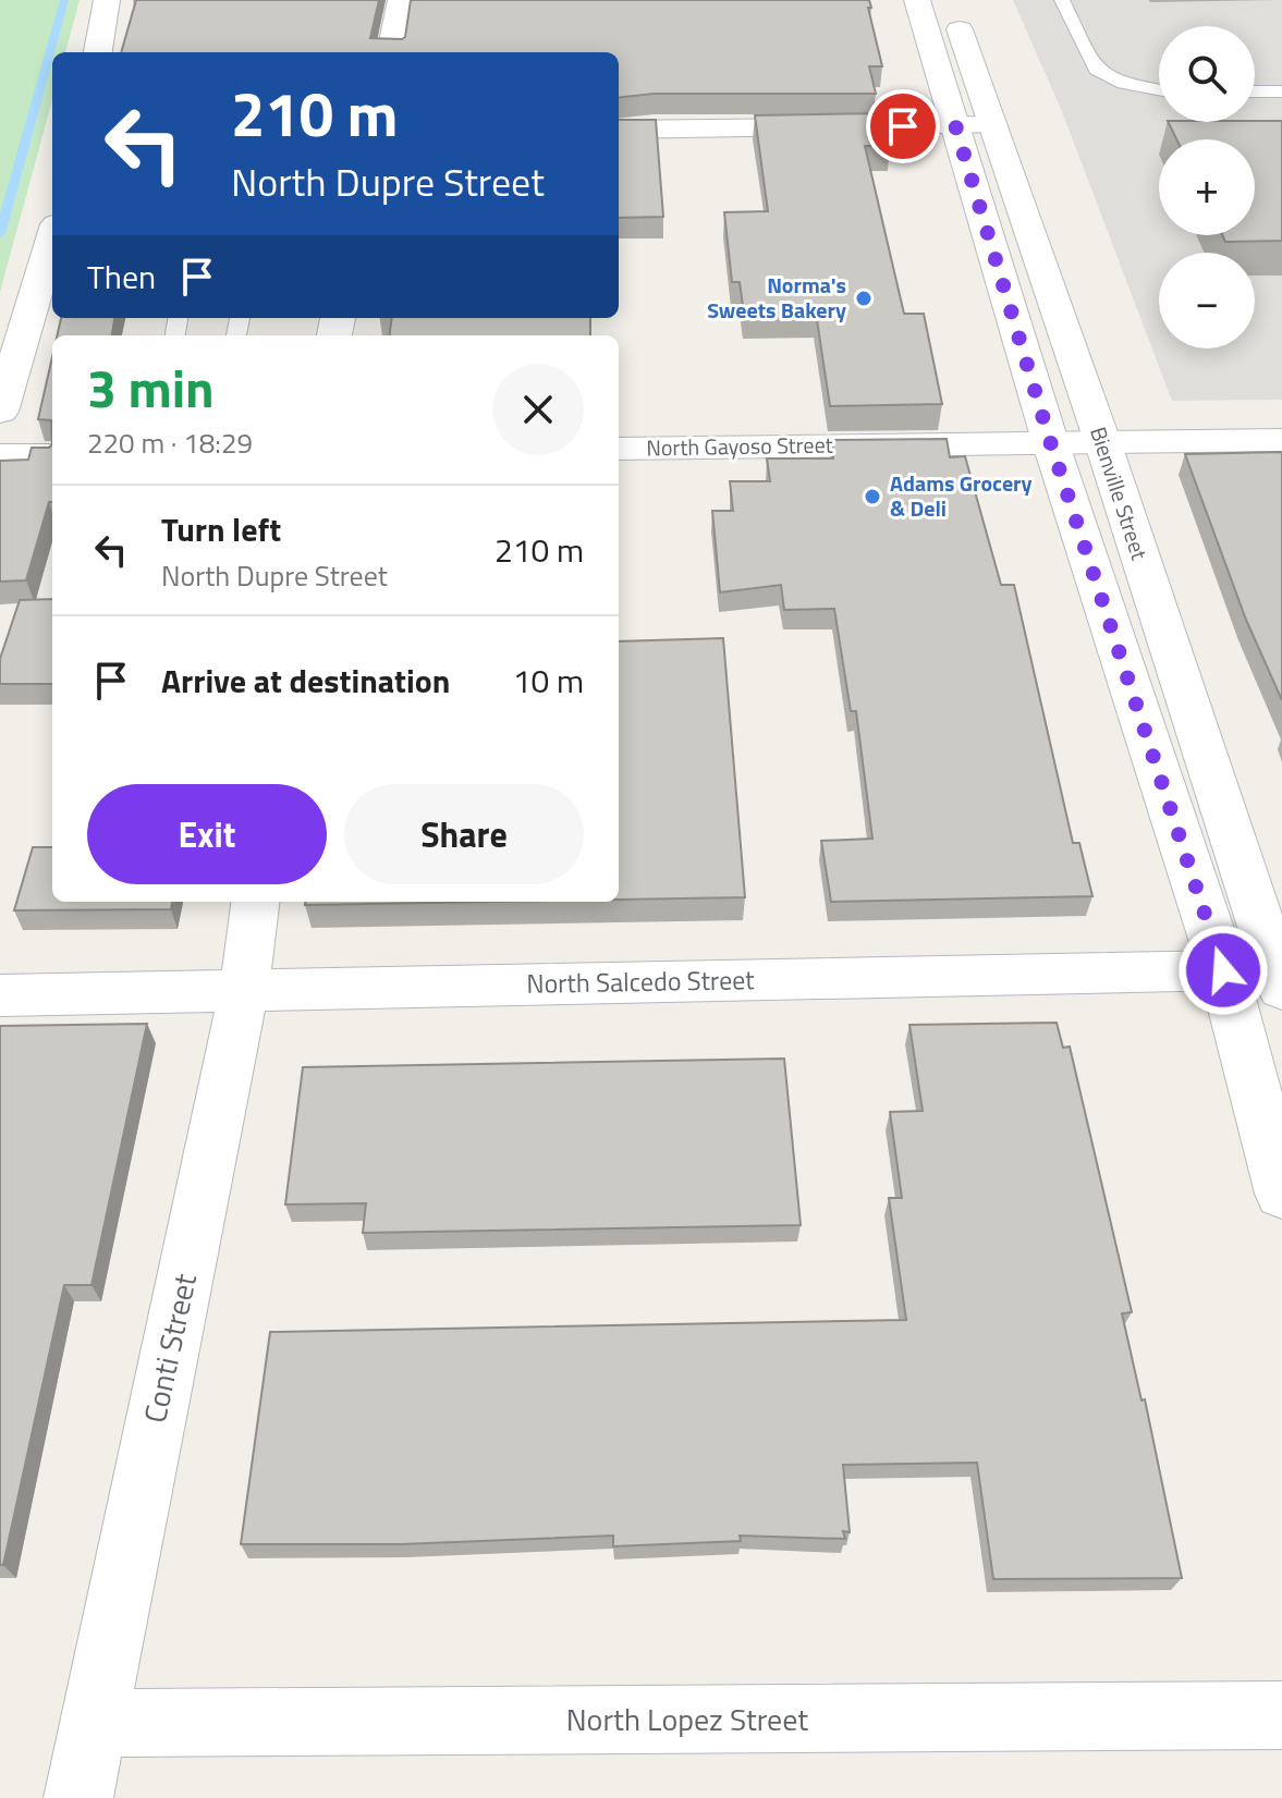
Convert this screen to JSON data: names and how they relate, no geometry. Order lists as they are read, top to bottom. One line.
{"streets":{"street":["North Gayoso Street","Bienville Street","North Salcedo Street","Conti Street","North Lopez Street"]},"crossings":[["North Gayoso Street","Bienville Street"],["Bienville Street","North Salcedo Street"],["North Salcedo Street","Conti Street"],["Conti Street","North Lopez Street"]],"places":["Norma's Sweets Bakery","Adams Grocery & Deli"],"page":{"map_buttons":["+","−"],"turn":["210 m","North Dupre Street"],"then":"Then","heading":["3 min","220 m · 18:29"],"list":[{"name":"Turn left","note":"North Dupre Street","value":"210 m"},{"name":"Arrive at destination","value":"10 m"}],"buttons":["Exit","Share"]}}
